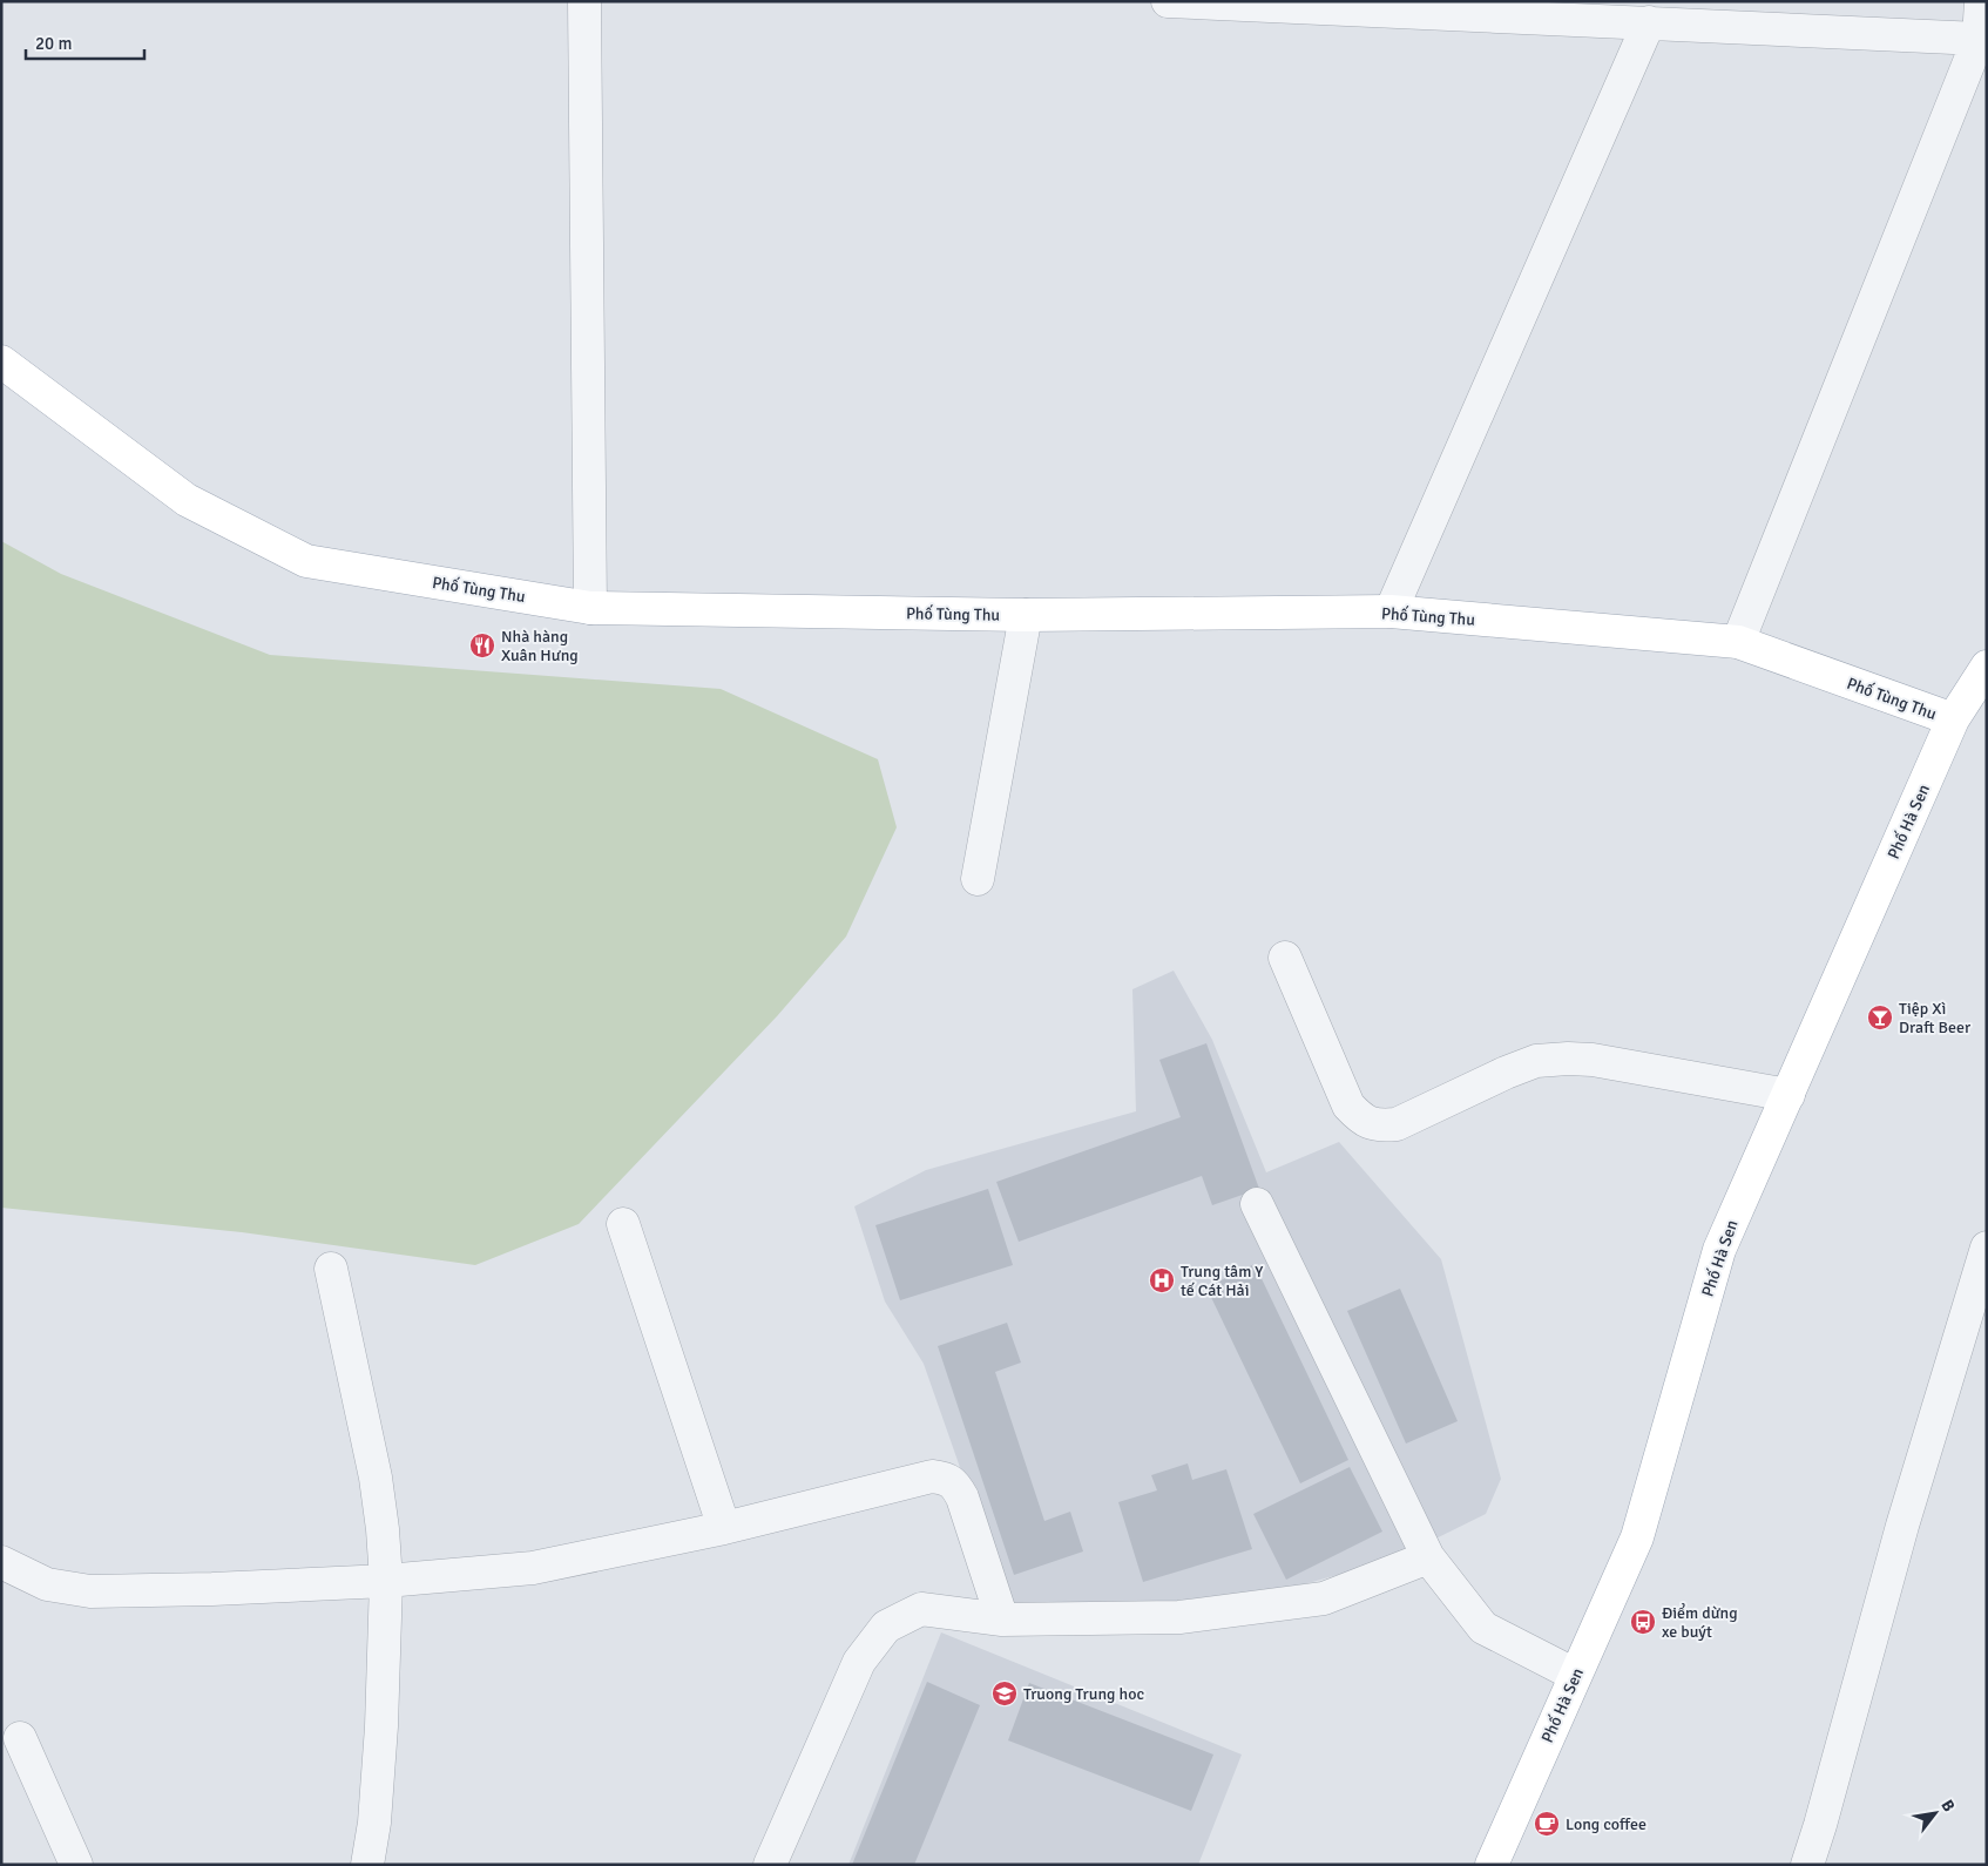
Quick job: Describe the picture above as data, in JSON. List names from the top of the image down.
{
  "streets": {
    "main road": ["Phố Tùng Thu", "Phố Hà Sen"]
  },
  "crossings": [
    ["Phố Tùng Thu", "Phố Hà Sen"]
  ],
  "places": {
    "restaurant": ["Nhà hàng Xuân Hưng"],
    "bar": ["Tiệp Xì Draft Beer"],
    "hospital": ["Trung tâm Y tế Cát Hải"],
    "bus stop": ["Điểm dừng xe buýt"],
    "school or university": ["Truong Trung hoc"],
    "cafe": ["Long coffee"]
  },
  "scale_bar": "20 m",
  "north": "top right"
}
